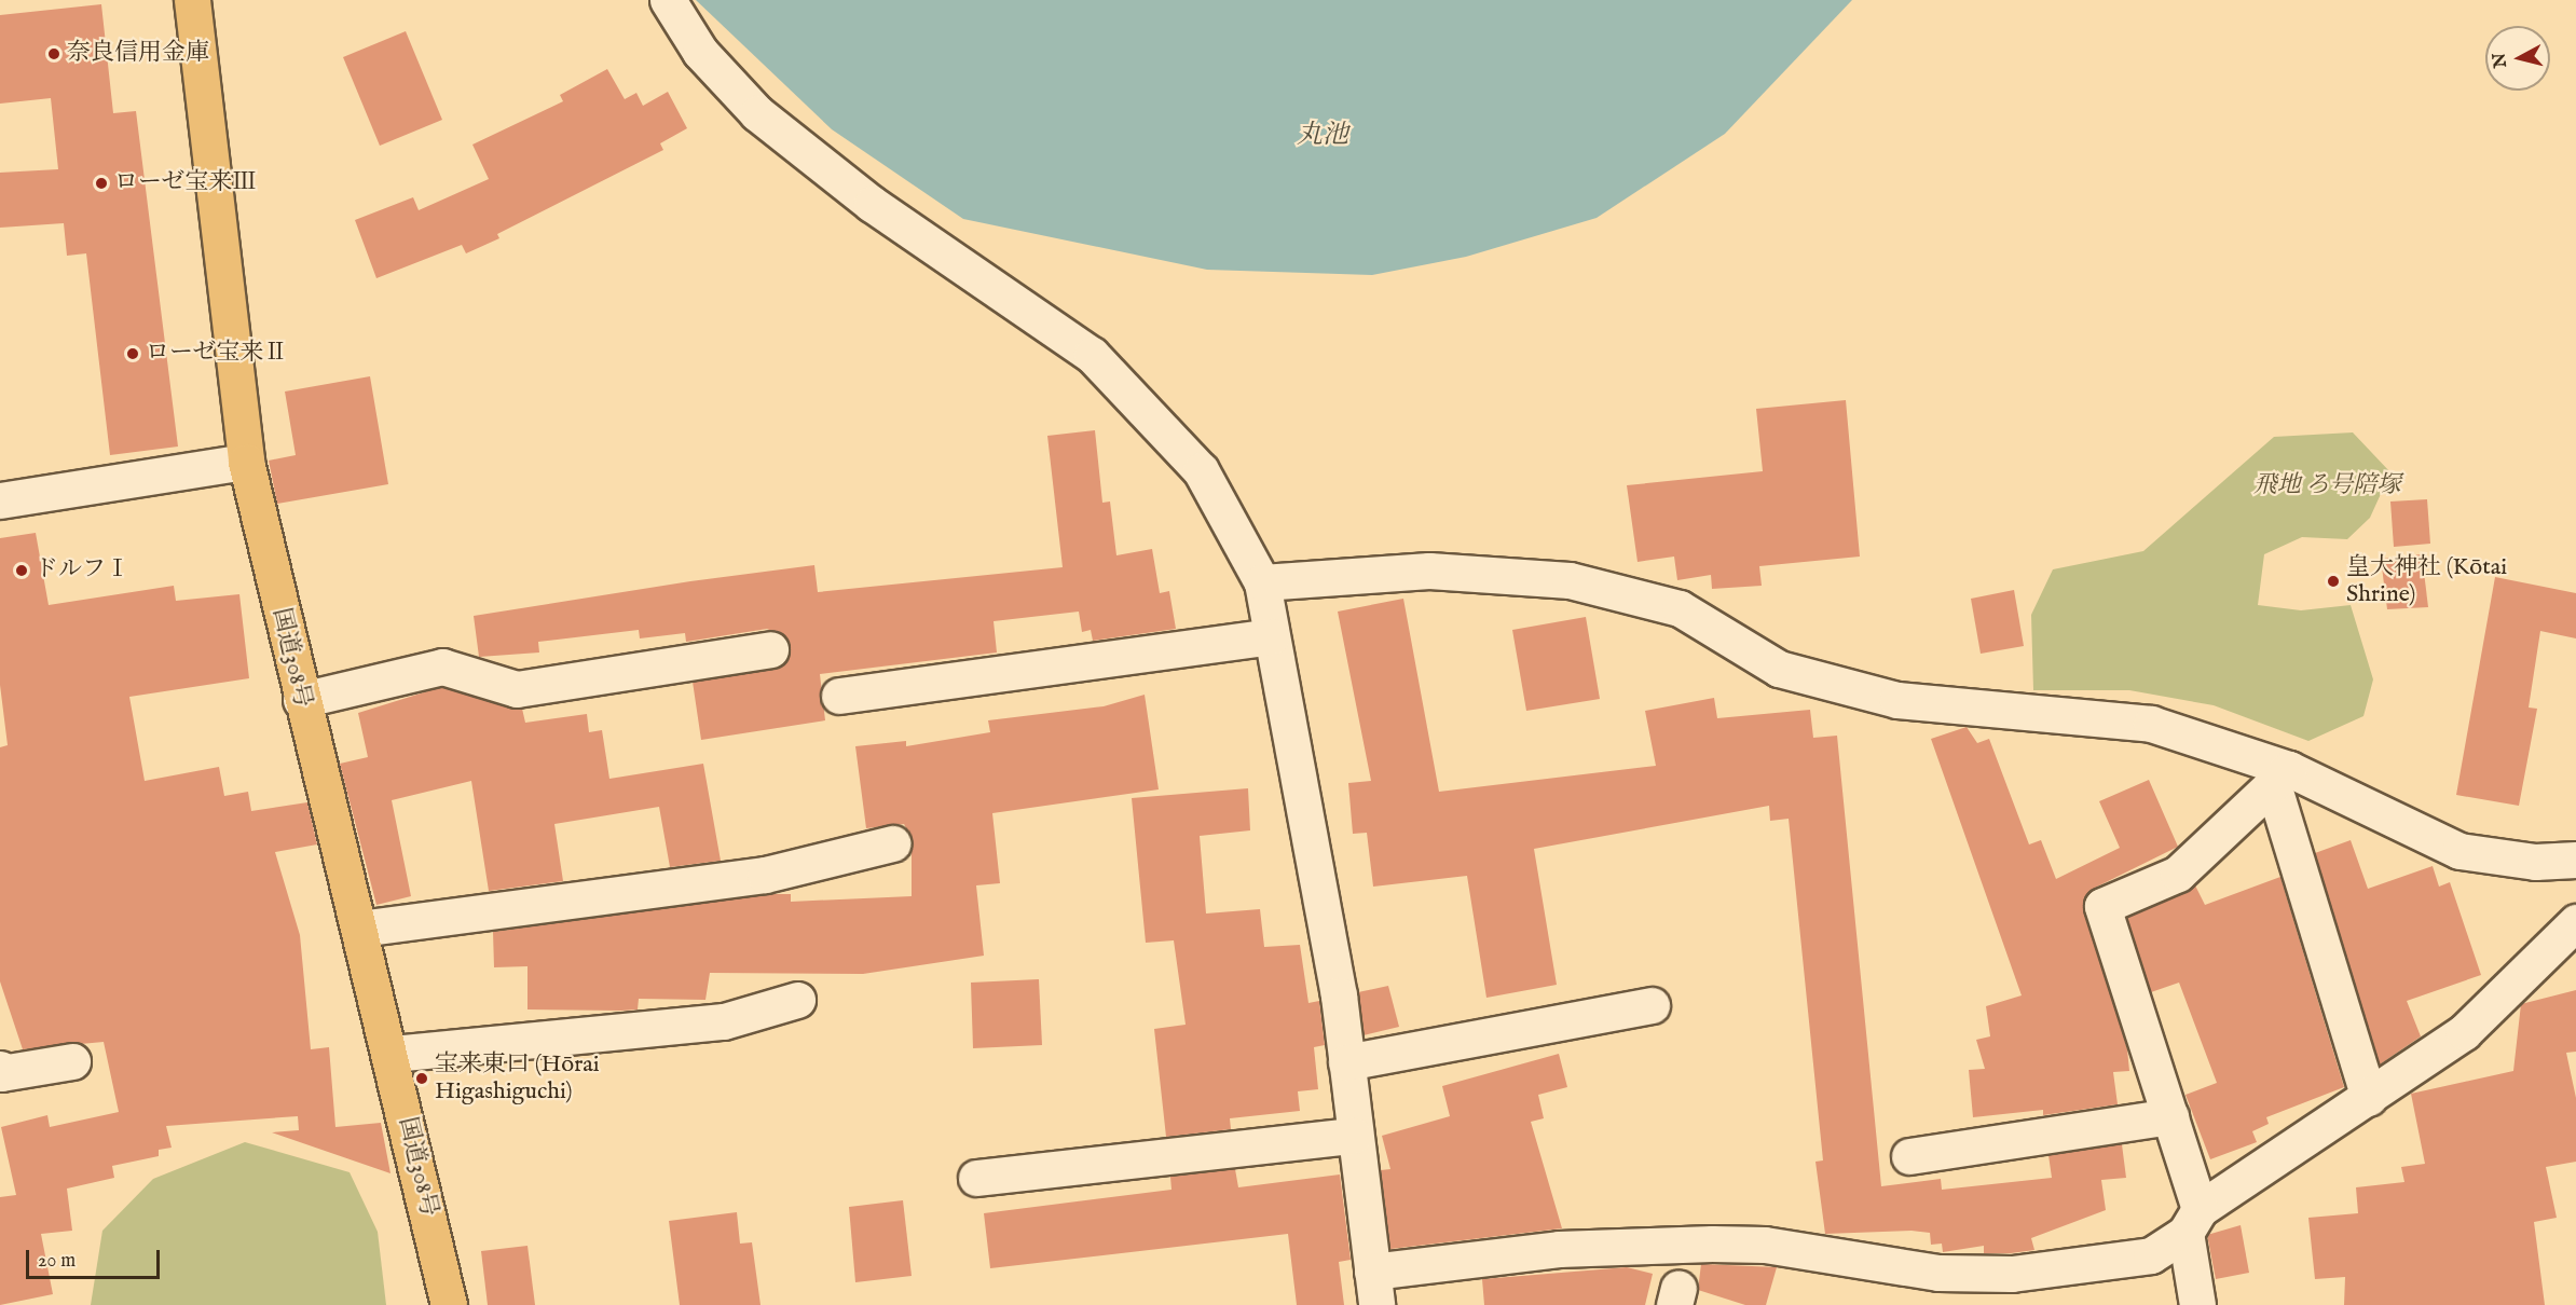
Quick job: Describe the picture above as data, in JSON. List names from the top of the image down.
{
  "streets": {
    "highway": ["国道308号"]
  },
  "water": ["丸池"],
  "parks": ["飛地 ろ号陪塚"],
  "places": [
    "奈良信用金庫",
    "ローゼ宝来Ⅲ",
    "ローゼ宝来Ⅱ",
    "ドルフⅠ",
    "皇大神社 (Kōtai Shrine)",
    "宝来東口 (Hōrai Higashiguchi)"
  ],
  "scale_bar": "20 m",
  "north": "left"
}
